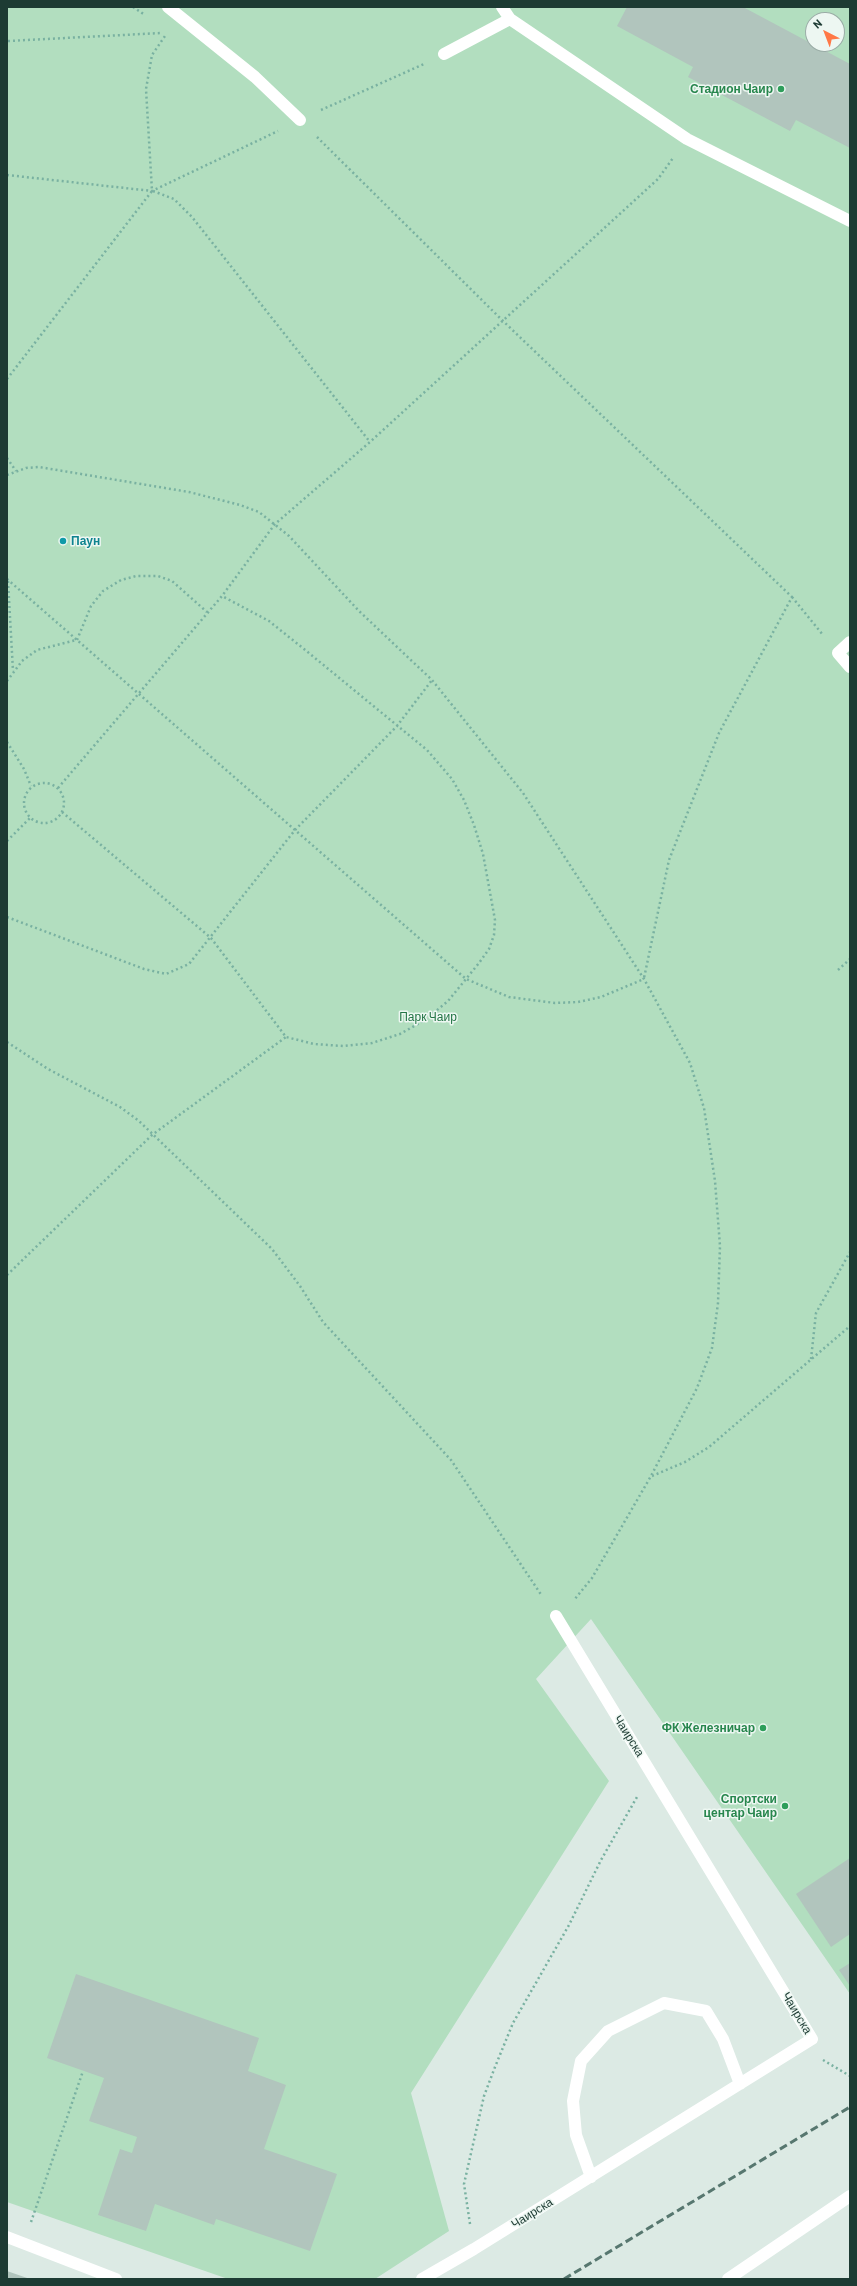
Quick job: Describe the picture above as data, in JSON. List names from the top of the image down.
{
  "streets": {
    "street": ["Чаирска"]
  },
  "parks": ["Парк Чаир"],
  "places": [
    "Стадион Чаир",
    "Паун",
    "ФК Железничар",
    "Спортски центар Чаир"
  ],
  "north": "top left"
}
